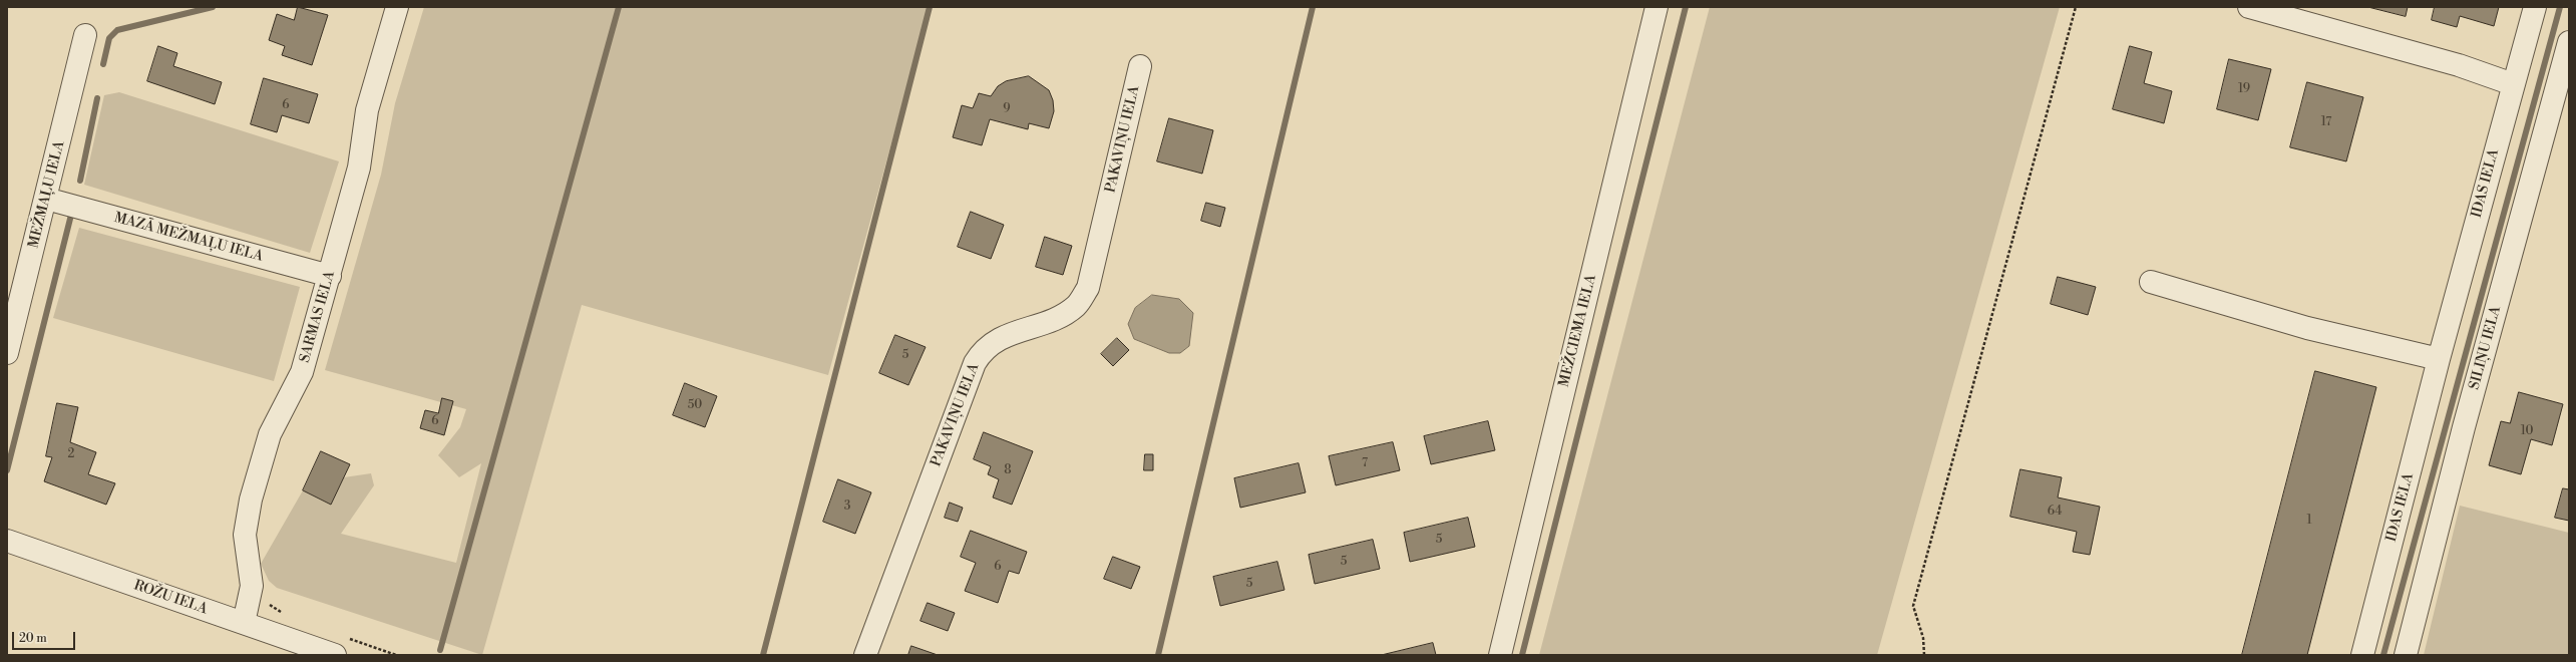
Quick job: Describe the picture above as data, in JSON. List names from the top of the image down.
{
  "streets": {
    "street": [
      "PAKAVIŅU IELA",
      "IDAS IELA",
      "MEŽMAĻU IELA",
      "MAZĀ MEŽMAĻU IELA",
      "SARMAS IELA",
      "MEŽCIEMA IELA",
      "SILIŅU IELA",
      "ROŽU IELA"
    ]
  },
  "crossings": [
    ["MEŽMAĻU IELA", "MAZĀ MEŽMAĻU IELA"],
    ["MAZĀ MEŽMAĻU IELA", "SARMAS IELA"],
    ["SARMAS IELA", "ROŽU IELA"]
  ],
  "house_numbers": [
    "19",
    "6",
    "9",
    "17",
    "5",
    "50",
    "6",
    "10",
    "2",
    "7",
    "8",
    "3",
    "64",
    "1",
    "5",
    "5",
    "6",
    "5"
  ],
  "scale_bar": "20 m"
}
